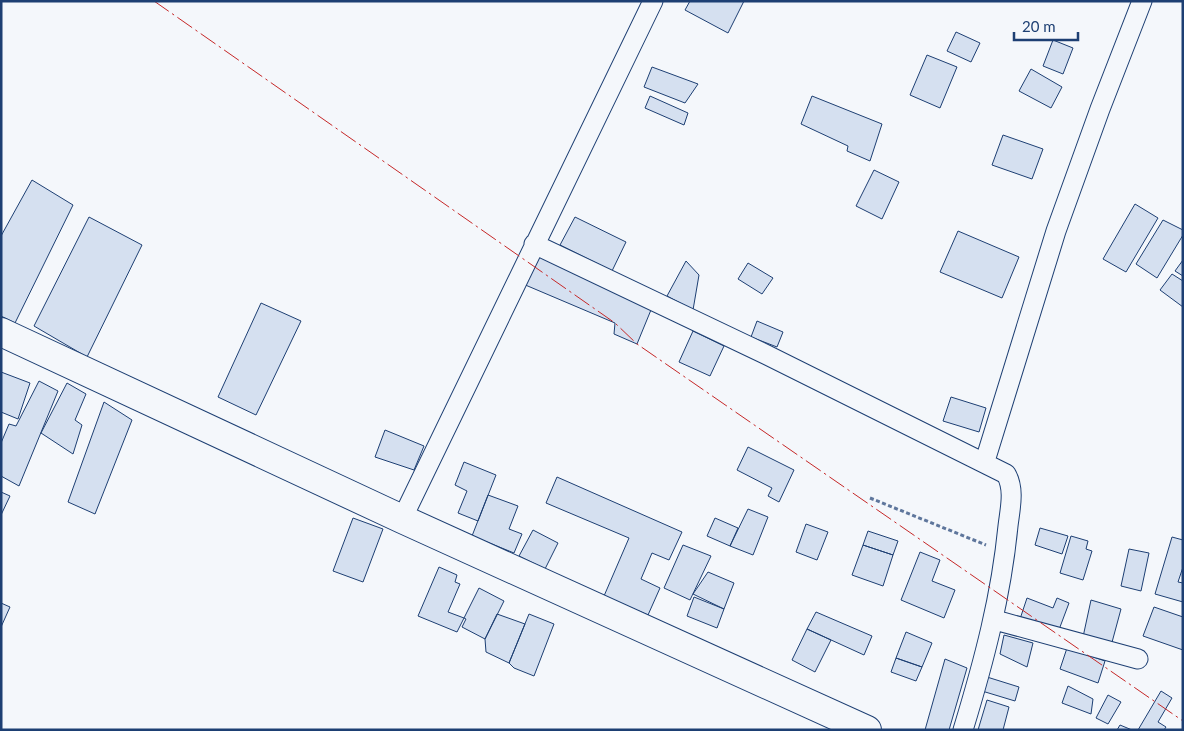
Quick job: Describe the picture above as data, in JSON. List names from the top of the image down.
{
  "scale_bar": "20 m"
}
